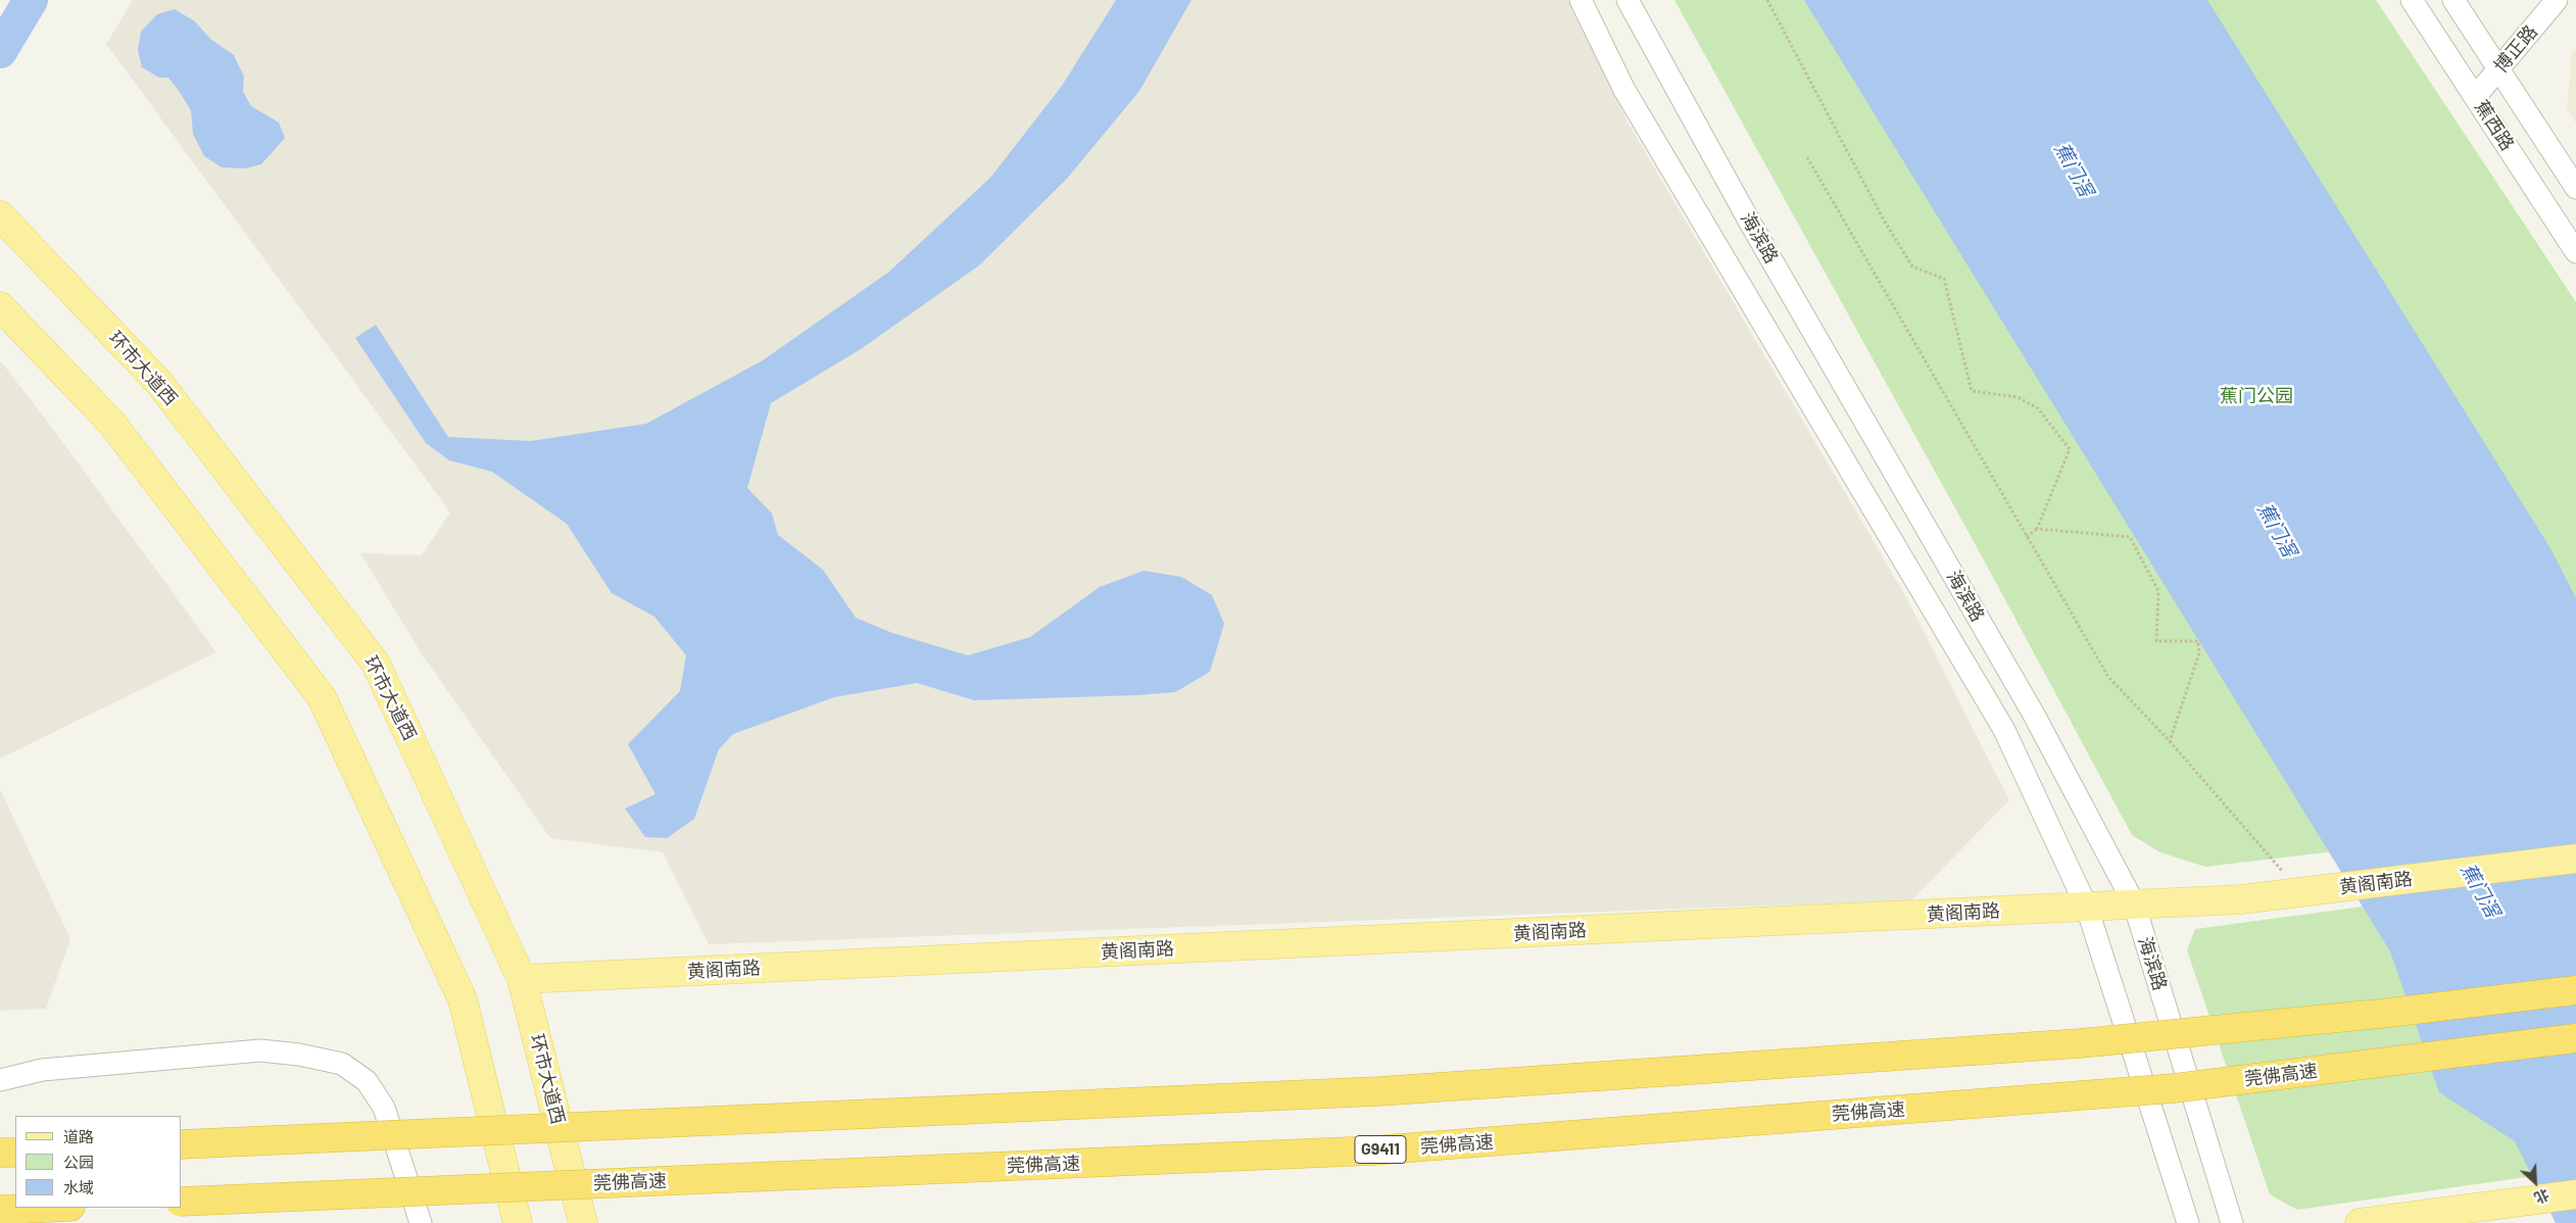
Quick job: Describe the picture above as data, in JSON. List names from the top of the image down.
{
  "streets": {
    "highway": ["莞佛高速", "G9411"],
    "main road": ["环市大道西", "黄阁南路"],
    "street": ["博正路", "蕉西路", "海滨路"]
  },
  "crossings": [
    ["博正路", "蕉西路"],
    ["海滨路", "黄阁南路"],
    ["环市大道西", "黄阁南路"]
  ],
  "water": ["蕉门滘"],
  "parks": ["蕉门公园"],
  "legend": ["道路", "公园", "水域"],
  "north": "bottom right"
}
